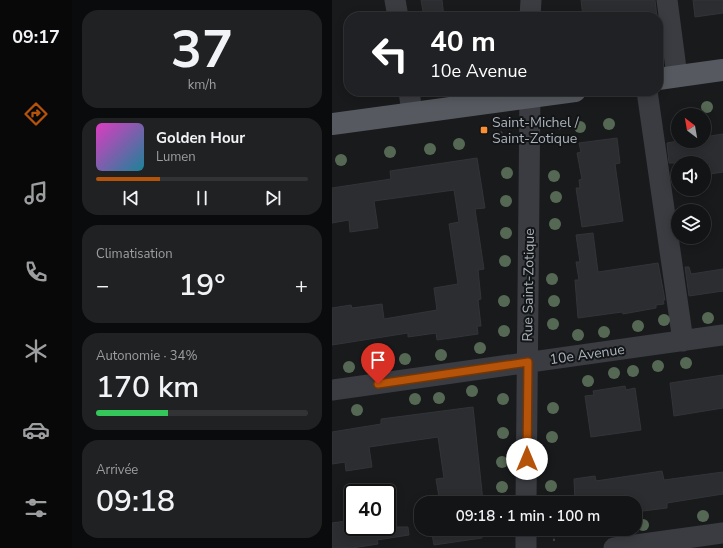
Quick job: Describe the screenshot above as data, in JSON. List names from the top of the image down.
{
  "streets": {
    "street": ["Rue Saint-Zotique", "10e Avenue"]
  },
  "crossings": [
    ["Rue Saint-Zotique", "10e Avenue"]
  ],
  "places": {
    "transit": ["Saint-Michel / Saint-Zotique"]
  },
  "north": "top left",
  "page": {
    "tabs": "09:17",
    "tile": [
      ["37", "km/h"],
      "Climatisation",
      ["Autonomie · 34%", "170 km"],
      ["Arrivée", "09:18"]
    ],
    "turn": ["40 m", "10e Avenue"],
    "song": ["Golden Hour", "Lumen"],
    "heat": ["−", "19°", "+"],
    "limit": "40",
    "trip": "09:18 · 1 min · 100 m"
  }
}
